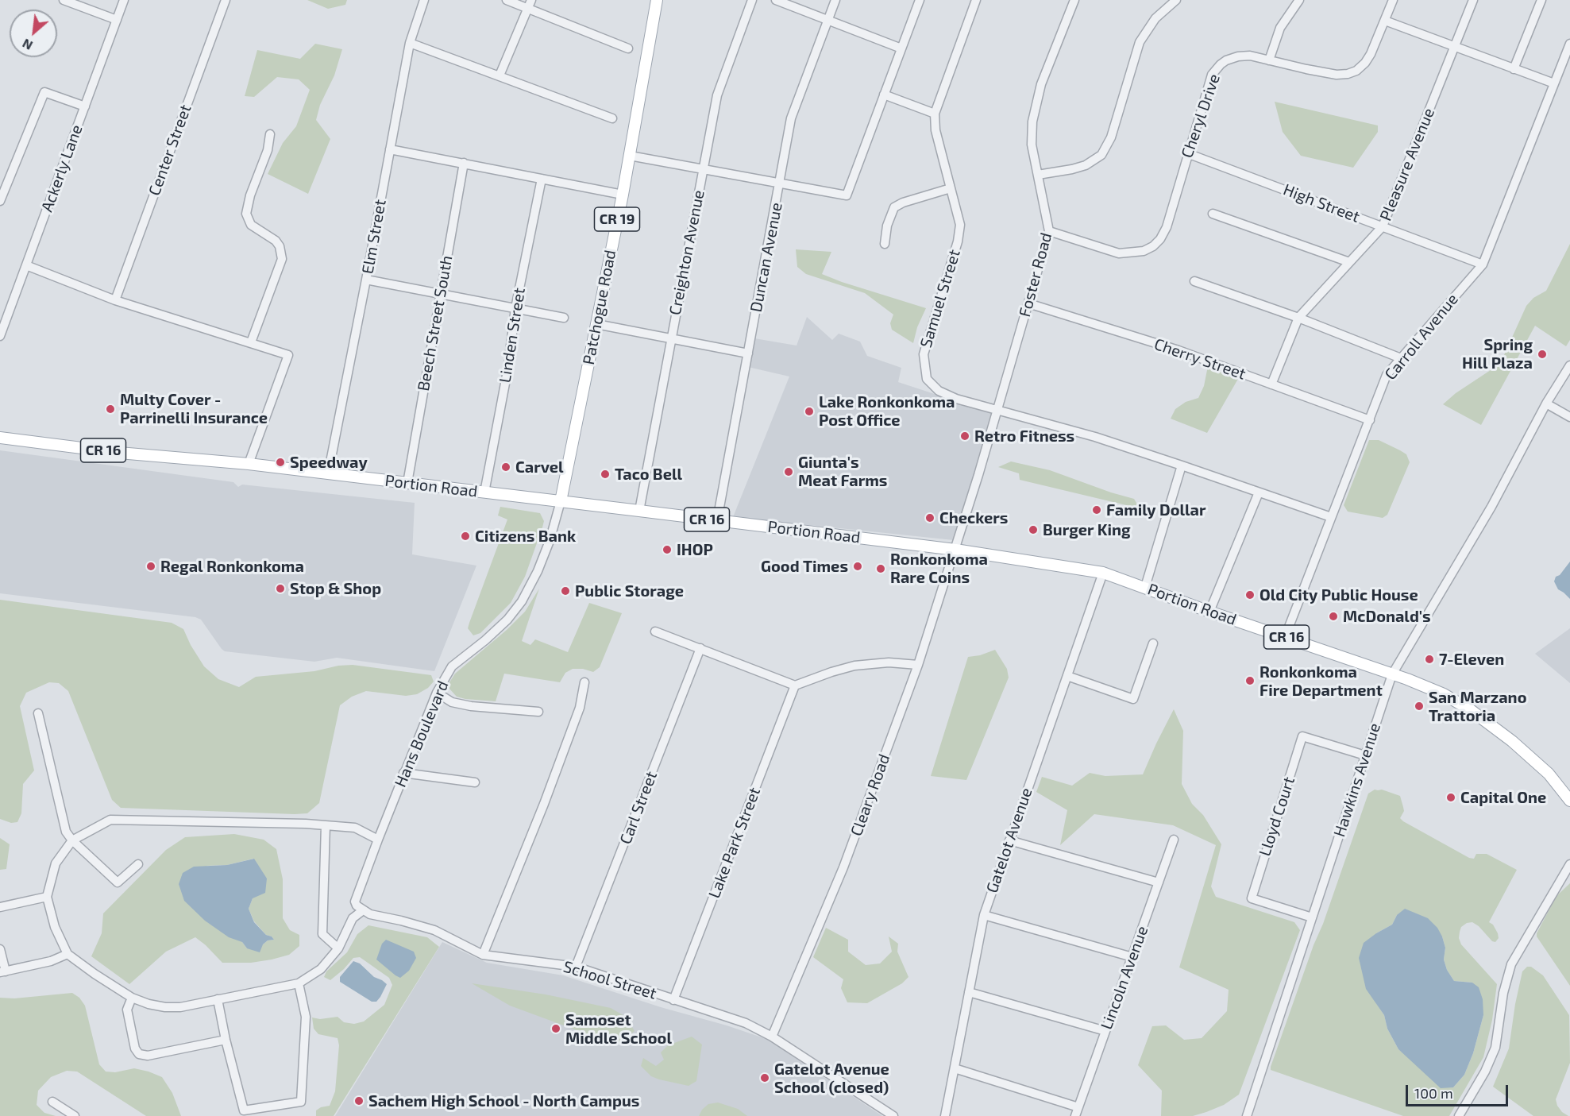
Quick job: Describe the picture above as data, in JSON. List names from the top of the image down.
{
  "streets": {
    "main road": [
      "CR 19",
      "Patchogue Road",
      "CR 16",
      "Portion Road"
    ],
    "street": [
      "Cheryl Drive",
      "Center Street",
      "Pleasure Avenue",
      "Ackerly Lane",
      "High Street",
      "Elm Street",
      "Creighton Avenue",
      "Duncan Avenue",
      "Foster Road",
      "Samuel Street",
      "Beech Street South",
      "Linden Street",
      "Carroll Avenue",
      "Cherry Street",
      "Hans Boulevard",
      "Hawkins Avenue",
      "Cleary Road",
      "Carl Street",
      "Lloyd Court",
      "Gatelot Avenue",
      "Lake Park Street",
      "Lincoln Avenue",
      "School Street"
    ]
  },
  "crossings": [
    ["Cheryl Drive", "High Street"],
    ["Cheryl Drive", "Foster Road"],
    ["Pleasure Avenue", "High Street"],
    ["Pleasure Avenue", "Cherry Street"],
    ["High Street", "Carroll Avenue"],
    ["Elm Street", "Portion Road"],
    ["Creighton Avenue", "Portion Road"],
    ["Duncan Avenue", "Portion Road"],
    ["Foster Road", "Samuel Street"],
    ["Foster Road", "Cherry Street"],
    ["Foster Road", "Portion Road"],
    ["Foster Road", "Cleary Road"],
    ["Samuel Street", "Carroll Avenue"],
    ["Patchogue Road", "Portion Road"],
    ["Patchogue Road", "Hans Boulevard"],
    ["Beech Street South", "Portion Road"],
    ["Linden Street", "Portion Road"],
    ["Carroll Avenue", "Cherry Street"],
    ["Carroll Avenue", "Portion Road"],
    ["Portion Road", "Hans Boulevard"],
    ["Portion Road", "Hawkins Avenue"],
    ["Portion Road", "Cleary Road"],
    ["Portion Road", "Gatelot Avenue"],
    ["Hans Boulevard", "School Street"],
    ["Hawkins Avenue", "Lloyd Court"],
    ["Cleary Road", "School Street"],
    ["Carl Street", "School Street"],
    ["Lake Park Street", "School Street"]
  ],
  "places": [
    "Spring Hill Plaza",
    "Multy Cover - Parrinelli Insurance",
    "Lake Ronkonkoma Post Office",
    "Retro Fitness",
    "Speedway",
    "Carvel",
    "Giunta's Meat Farms",
    "Taco Bell",
    "Family Dollar",
    "Checkers",
    "Burger King",
    "Citizens Bank",
    "IHOP",
    "Regal Ronkonkoma",
    "Good Times",
    "Ronkonkoma Rare Coins",
    "Stop & Shop",
    "Public Storage",
    "Old City Public House",
    "McDonald's",
    "7-Eleven",
    "Ronkonkoma Fire Department",
    "San Marzano Trattoria",
    "Capital One",
    "Samoset Middle School",
    "Gatelot Avenue School (closed)",
    "Sachem High School - North Campus"
  ],
  "scale_bar": "100 m",
  "north": "bottom left"
}
